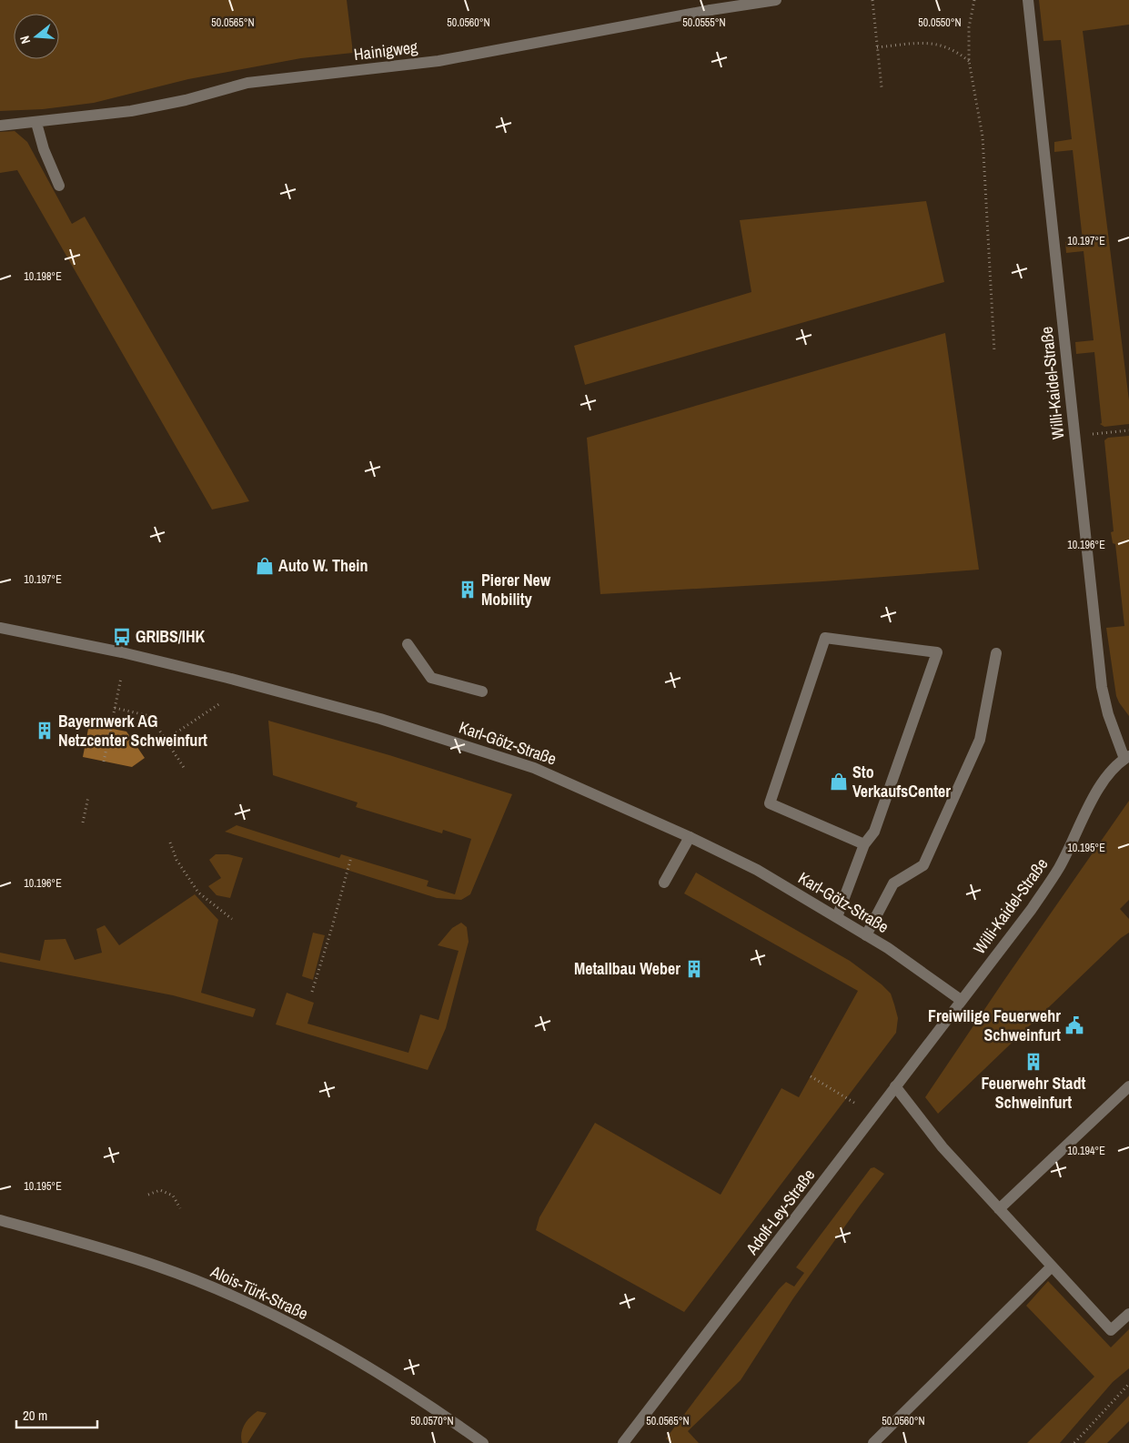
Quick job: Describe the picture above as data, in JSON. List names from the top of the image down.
{
  "streets": {
    "street": [
      "Hainigweg",
      "Willi-Kaidel-Straße",
      "Karl-Götz-Straße",
      "Adolf-Ley-Straße",
      "Alois-Türk-Straße"
    ]
  },
  "crossings": [
    ["Willi-Kaidel-Straße", "Karl-Götz-Straße"],
    ["Willi-Kaidel-Straße", "Adolf-Ley-Straße"],
    ["Karl-Götz-Straße", "Adolf-Ley-Straße"]
  ],
  "places": {
    "shop": ["Auto W. Thein", "Sto VerkaufsCenter"],
    "building": [
      "Pierer New Mobility",
      "Bayernwerk AG Netzcenter Schweinfurt",
      "Metallbau Weber",
      "Feuerwehr Stadt Schweinfurt"
    ],
    "bus stop": ["GRIBS/IHK"],
    "public building": ["Freiwilige Feuerwehr Schweinfurt"]
  },
  "scale_bar": "20 m",
  "north": "left",
  "coordinates": [
    "50.0565°N",
    "50.0560°N",
    "50.0555°N",
    "50.0550°N",
    "10.197°E",
    "10.198°E",
    "10.196°E",
    "10.195°E",
    "10.194°E",
    "50.0570°N"
  ]
}
